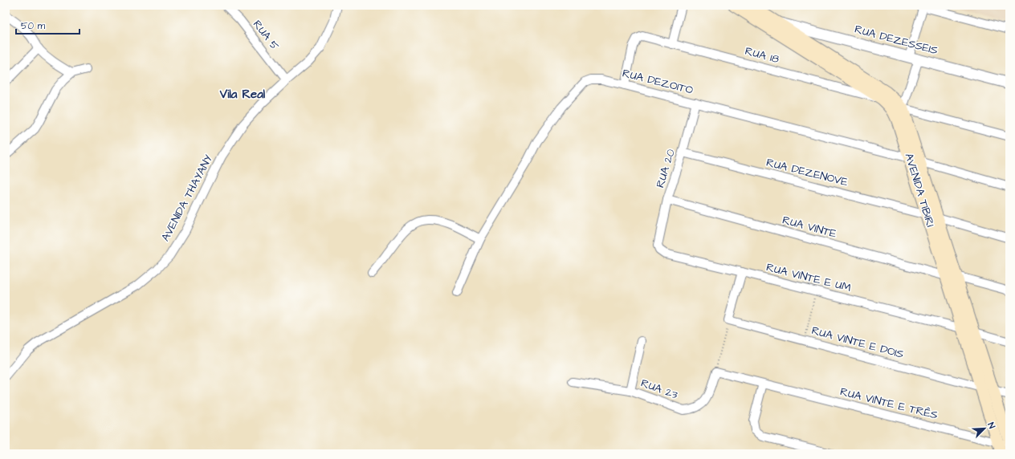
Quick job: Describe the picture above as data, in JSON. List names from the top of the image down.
{
  "streets": {
    "main road": ["AVENIDA TIBIRI"],
    "street": [
      "RUA 5",
      "RUA DEZESSEIS",
      "RUA 18",
      "RUA DEZOITO",
      "RUA 20",
      "RUA DEZENOVE",
      "AVENIDA THAYANY",
      "RUA VINTE",
      "RUA VINTE E UM",
      "RUA VINTE E DOIS",
      "RUA 23",
      "RUA VINTE E TRÊS"
    ]
  },
  "crossings": [
    ["RUA 5", "AVENIDA THAYANY"],
    ["RUA DEZESSEIS", "AVENIDA TIBIRI"],
    ["RUA 18", "RUA DEZOITO"],
    ["RUA 18", "AVENIDA TIBIRI"],
    ["RUA DEZOITO", "RUA 20"],
    ["RUA DEZOITO", "AVENIDA TIBIRI"],
    ["RUA 20", "RUA DEZENOVE"],
    ["RUA 20", "RUA VINTE"],
    ["RUA 20", "RUA VINTE E UM"],
    ["RUA DEZENOVE", "AVENIDA TIBIRI"],
    ["AVENIDA TIBIRI", "RUA VINTE"],
    ["AVENIDA TIBIRI", "RUA VINTE E UM"],
    ["AVENIDA TIBIRI", "RUA VINTE E DOIS"],
    ["AVENIDA TIBIRI", "RUA VINTE E TRÊS"]
  ],
  "districts": ["Vila Real"],
  "scale_bar": "50 m",
  "north": "top right"
}
